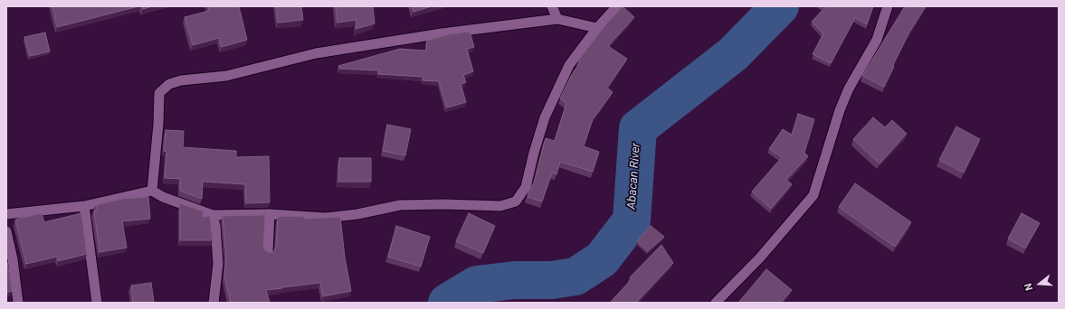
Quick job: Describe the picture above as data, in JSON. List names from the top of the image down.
{
  "water": ["Abacan River"],
  "north": "left"
}
